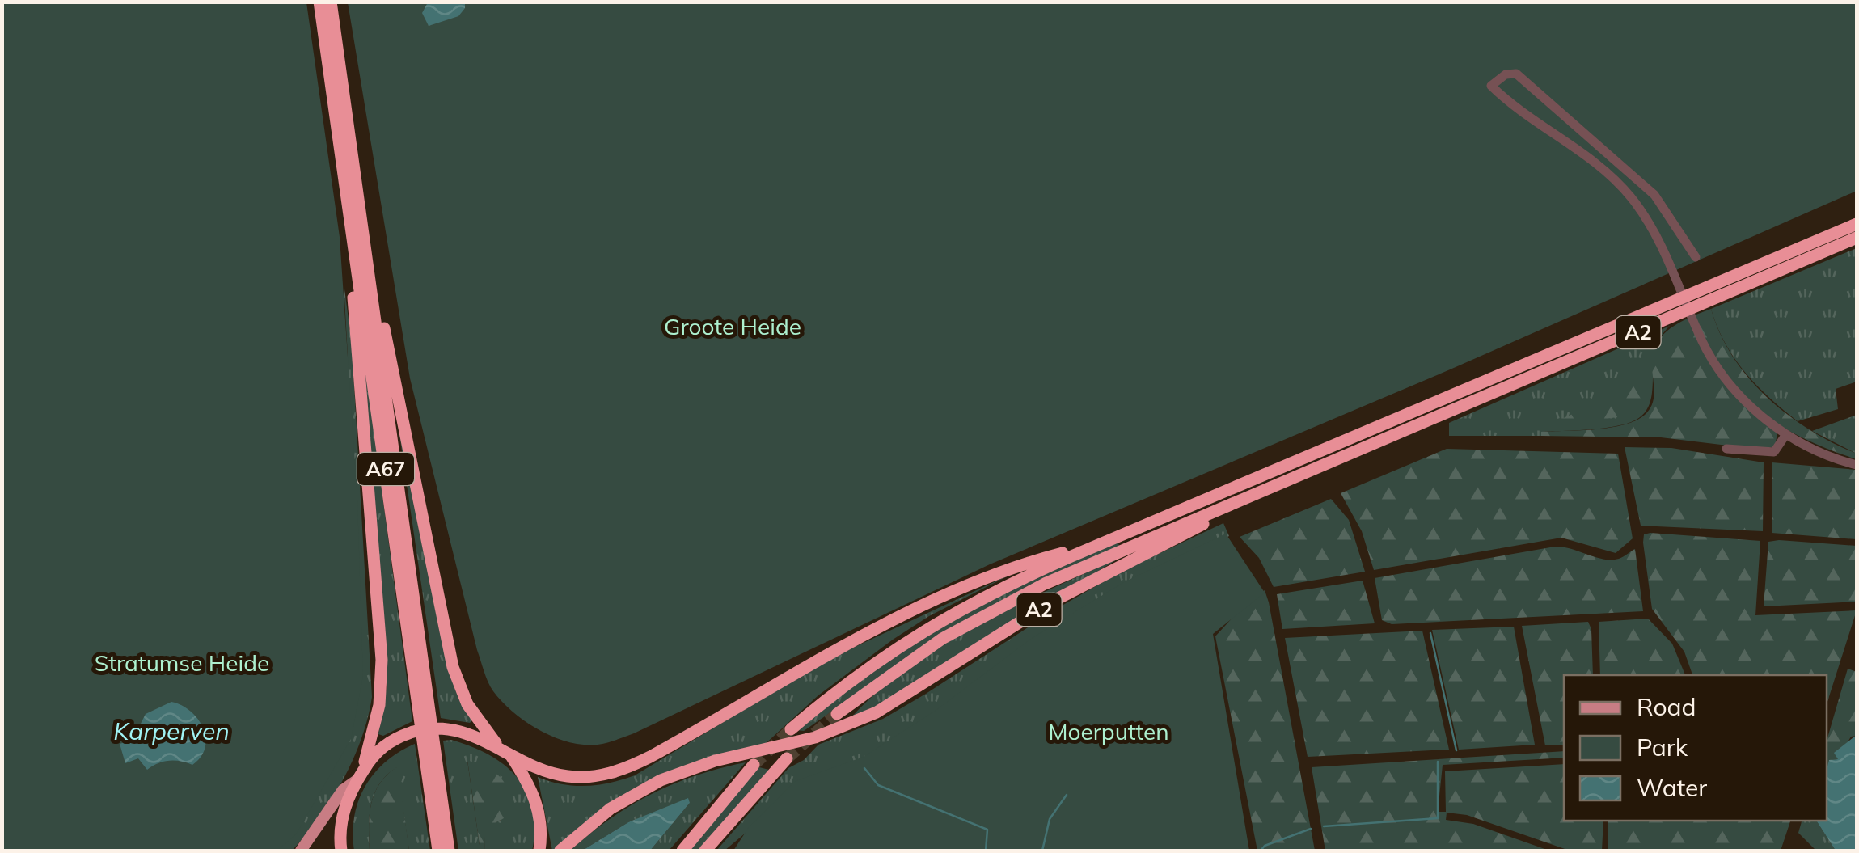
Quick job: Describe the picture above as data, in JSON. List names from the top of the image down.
{
  "streets": {
    "highway": ["A2", "A67"]
  },
  "water": ["Karperven"],
  "parks": ["Groote Heide", "Stratumse Heide", "Moerputten"],
  "legend": ["Road", "Park", "Water"]
}
